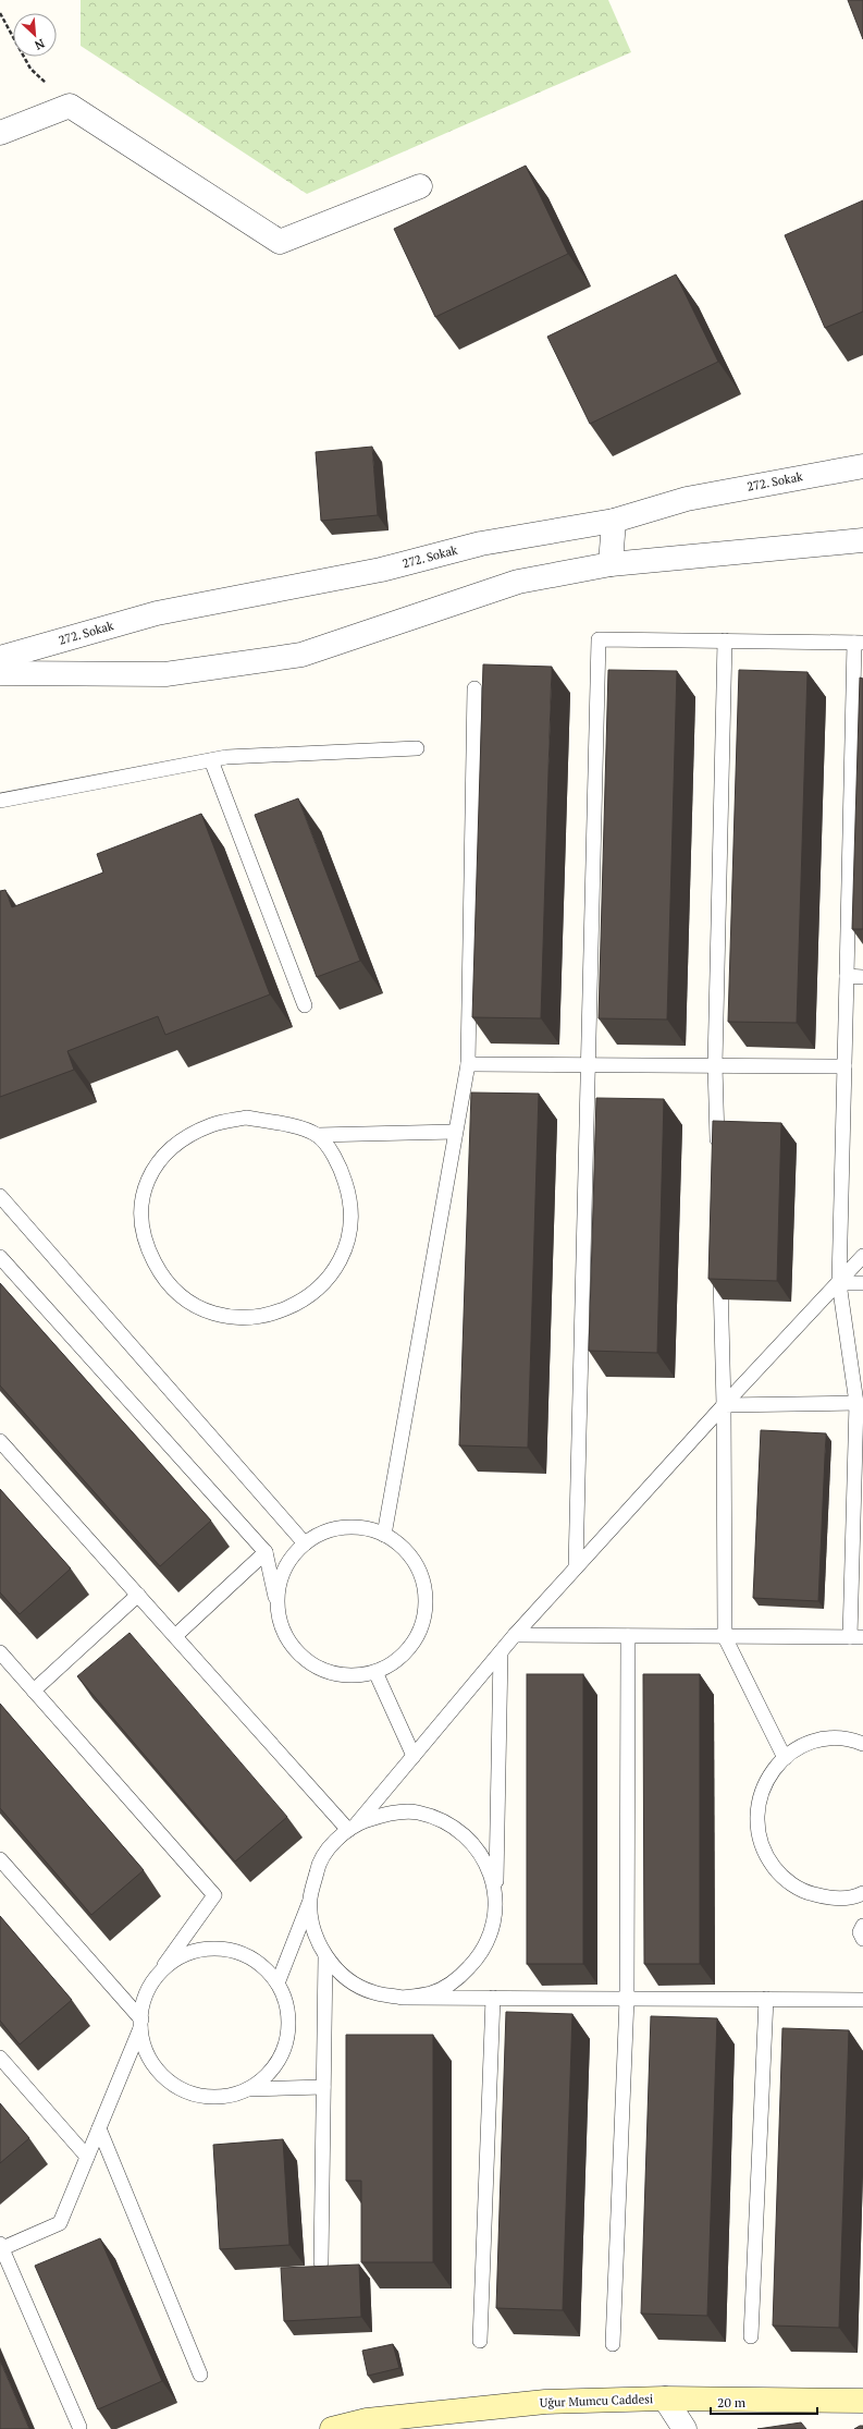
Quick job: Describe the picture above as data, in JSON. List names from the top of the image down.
{
  "streets": {
    "main road": ["Uğur Mumcu Caddesi"],
    "street": ["272. Sokak"]
  },
  "scale_bar": "20 m",
  "north": "bottom right"
}
